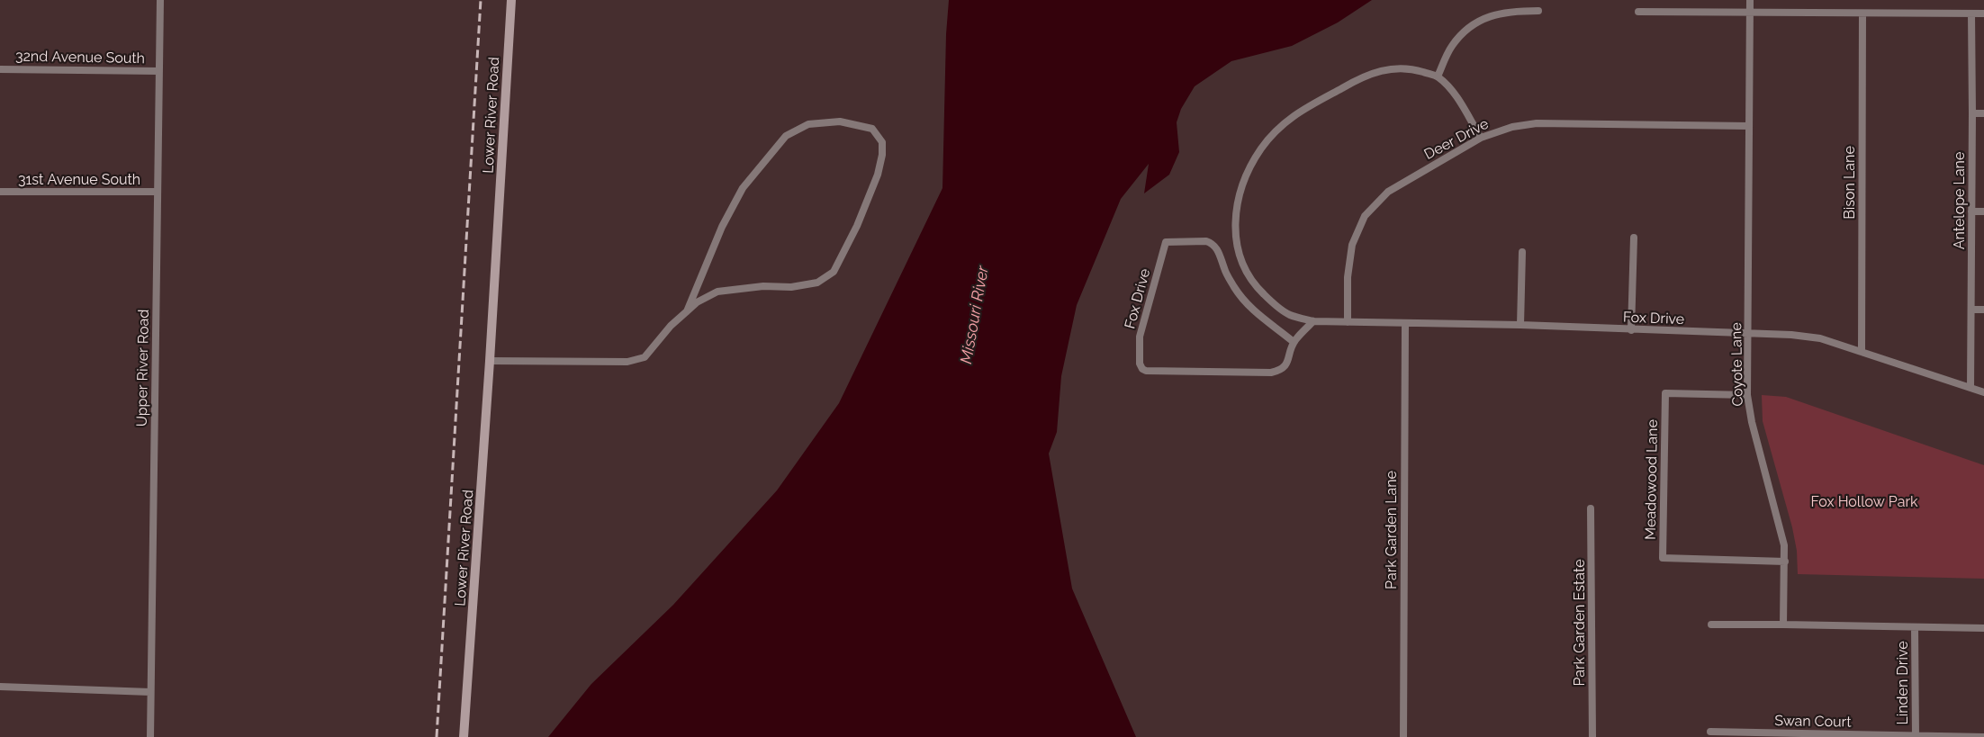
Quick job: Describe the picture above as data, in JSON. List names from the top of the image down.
{
  "streets": {
    "street": [
      "32nd Avenue South",
      "Lower River Road",
      "Deer Drive",
      "31st Avenue South",
      "Bison Lane",
      "Antelope Lane",
      "Fox Drive",
      "Coyote Lane",
      "Upper River Road",
      "Meadowood Lane",
      "Park Garden Lane",
      "Park Garden Estate",
      "Linden Drive",
      "Swan Court"
    ]
  },
  "crossings": [
    ["32nd Avenue South", "Upper River Road"],
    ["Deer Drive", "Fox Drive"],
    ["Deer Drive", "Coyote Lane"],
    ["31st Avenue South", "Upper River Road"],
    ["Bison Lane", "Fox Drive"],
    ["Antelope Lane", "Fox Drive"],
    ["Fox Drive", "Coyote Lane"],
    ["Fox Drive", "Park Garden Lane"],
    ["Coyote Lane", "Meadowood Lane"],
    ["Linden Drive", "Swan Court"]
  ],
  "water": ["Missouri River"],
  "parks": ["Fox Hollow Park"]
}
